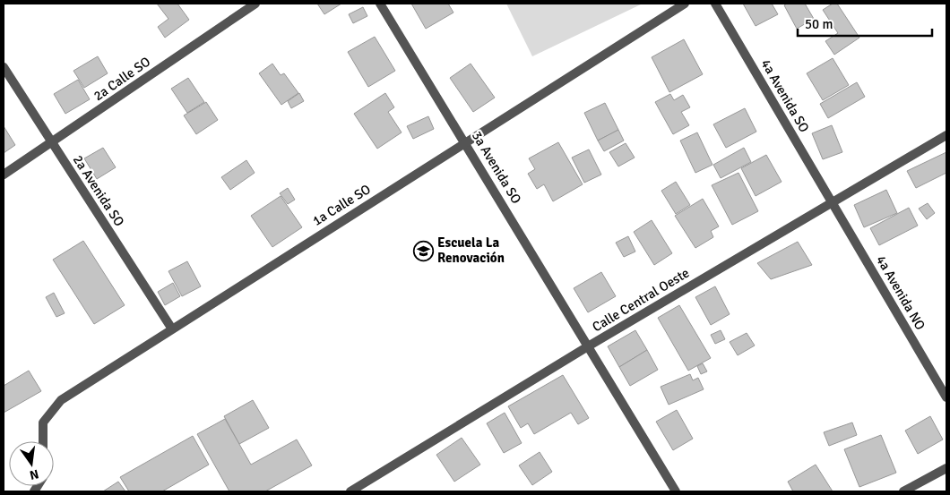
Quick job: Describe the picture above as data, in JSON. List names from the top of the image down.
{
  "streets": {
    "street": [
      "2a Calle SO",
      "4a Avenida SO",
      "3a Avenida SO",
      "2a Avenida SO",
      "1a Calle SO",
      "4a Avenida NO",
      "Calle Central Oeste"
    ]
  },
  "crossings": [
    ["2a Calle SO", "2a Avenida SO"],
    ["4a Avenida SO", "4a Avenida NO"],
    ["4a Avenida SO", "Calle Central Oeste"],
    ["3a Avenida SO", "1a Calle SO"],
    ["3a Avenida SO", "Calle Central Oeste"],
    ["2a Avenida SO", "1a Calle SO"],
    ["4a Avenida NO", "Calle Central Oeste"]
  ],
  "places": {
    "school or university": ["Escuela La Renovación"]
  },
  "scale_bar": "50 m",
  "north": "bottom"
}
